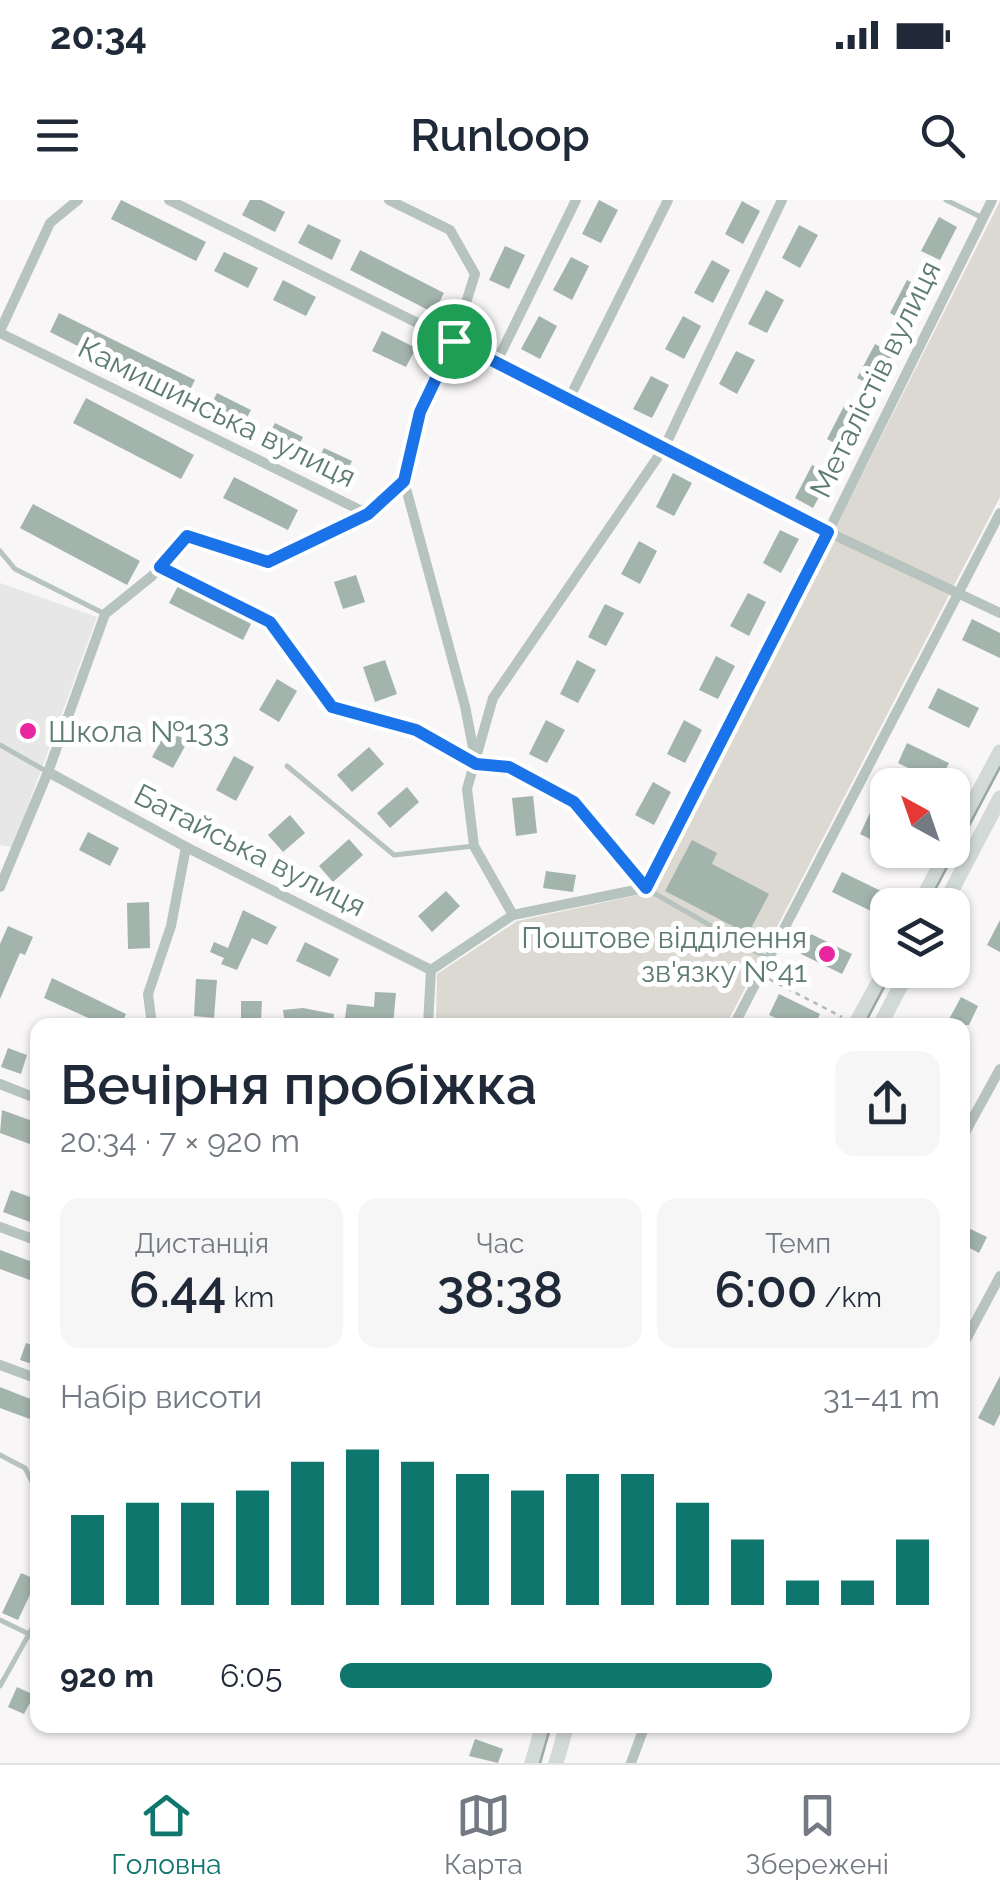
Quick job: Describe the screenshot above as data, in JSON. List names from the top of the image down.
{
  "streets": {
    "street": ["Металістів вулиця", "Камишинська вулиця", "Батайська вулиця"]
  },
  "places": ["Школа №133", "Поштове відділення зв'язку №41"],
  "north": "top left",
  "page": {
    "status": "20:34",
    "header": "Runloop",
    "heading": ["Вечірня пробіжка", "20:34 · 7 × 920 m"],
    "stats": [
      ["Дистанція", "6.44 km"],
      ["Час", "38:38"],
      ["Темп", "6:00 /km"]
    ],
    "chart": ["Набір висоти", "31–41 m"],
    "list": [
      {
        "name": "920 m",
        "note": "6:05"
      }
    ],
    "tabs": ["Головна", "Карта", "Збережені"]
  }
}
